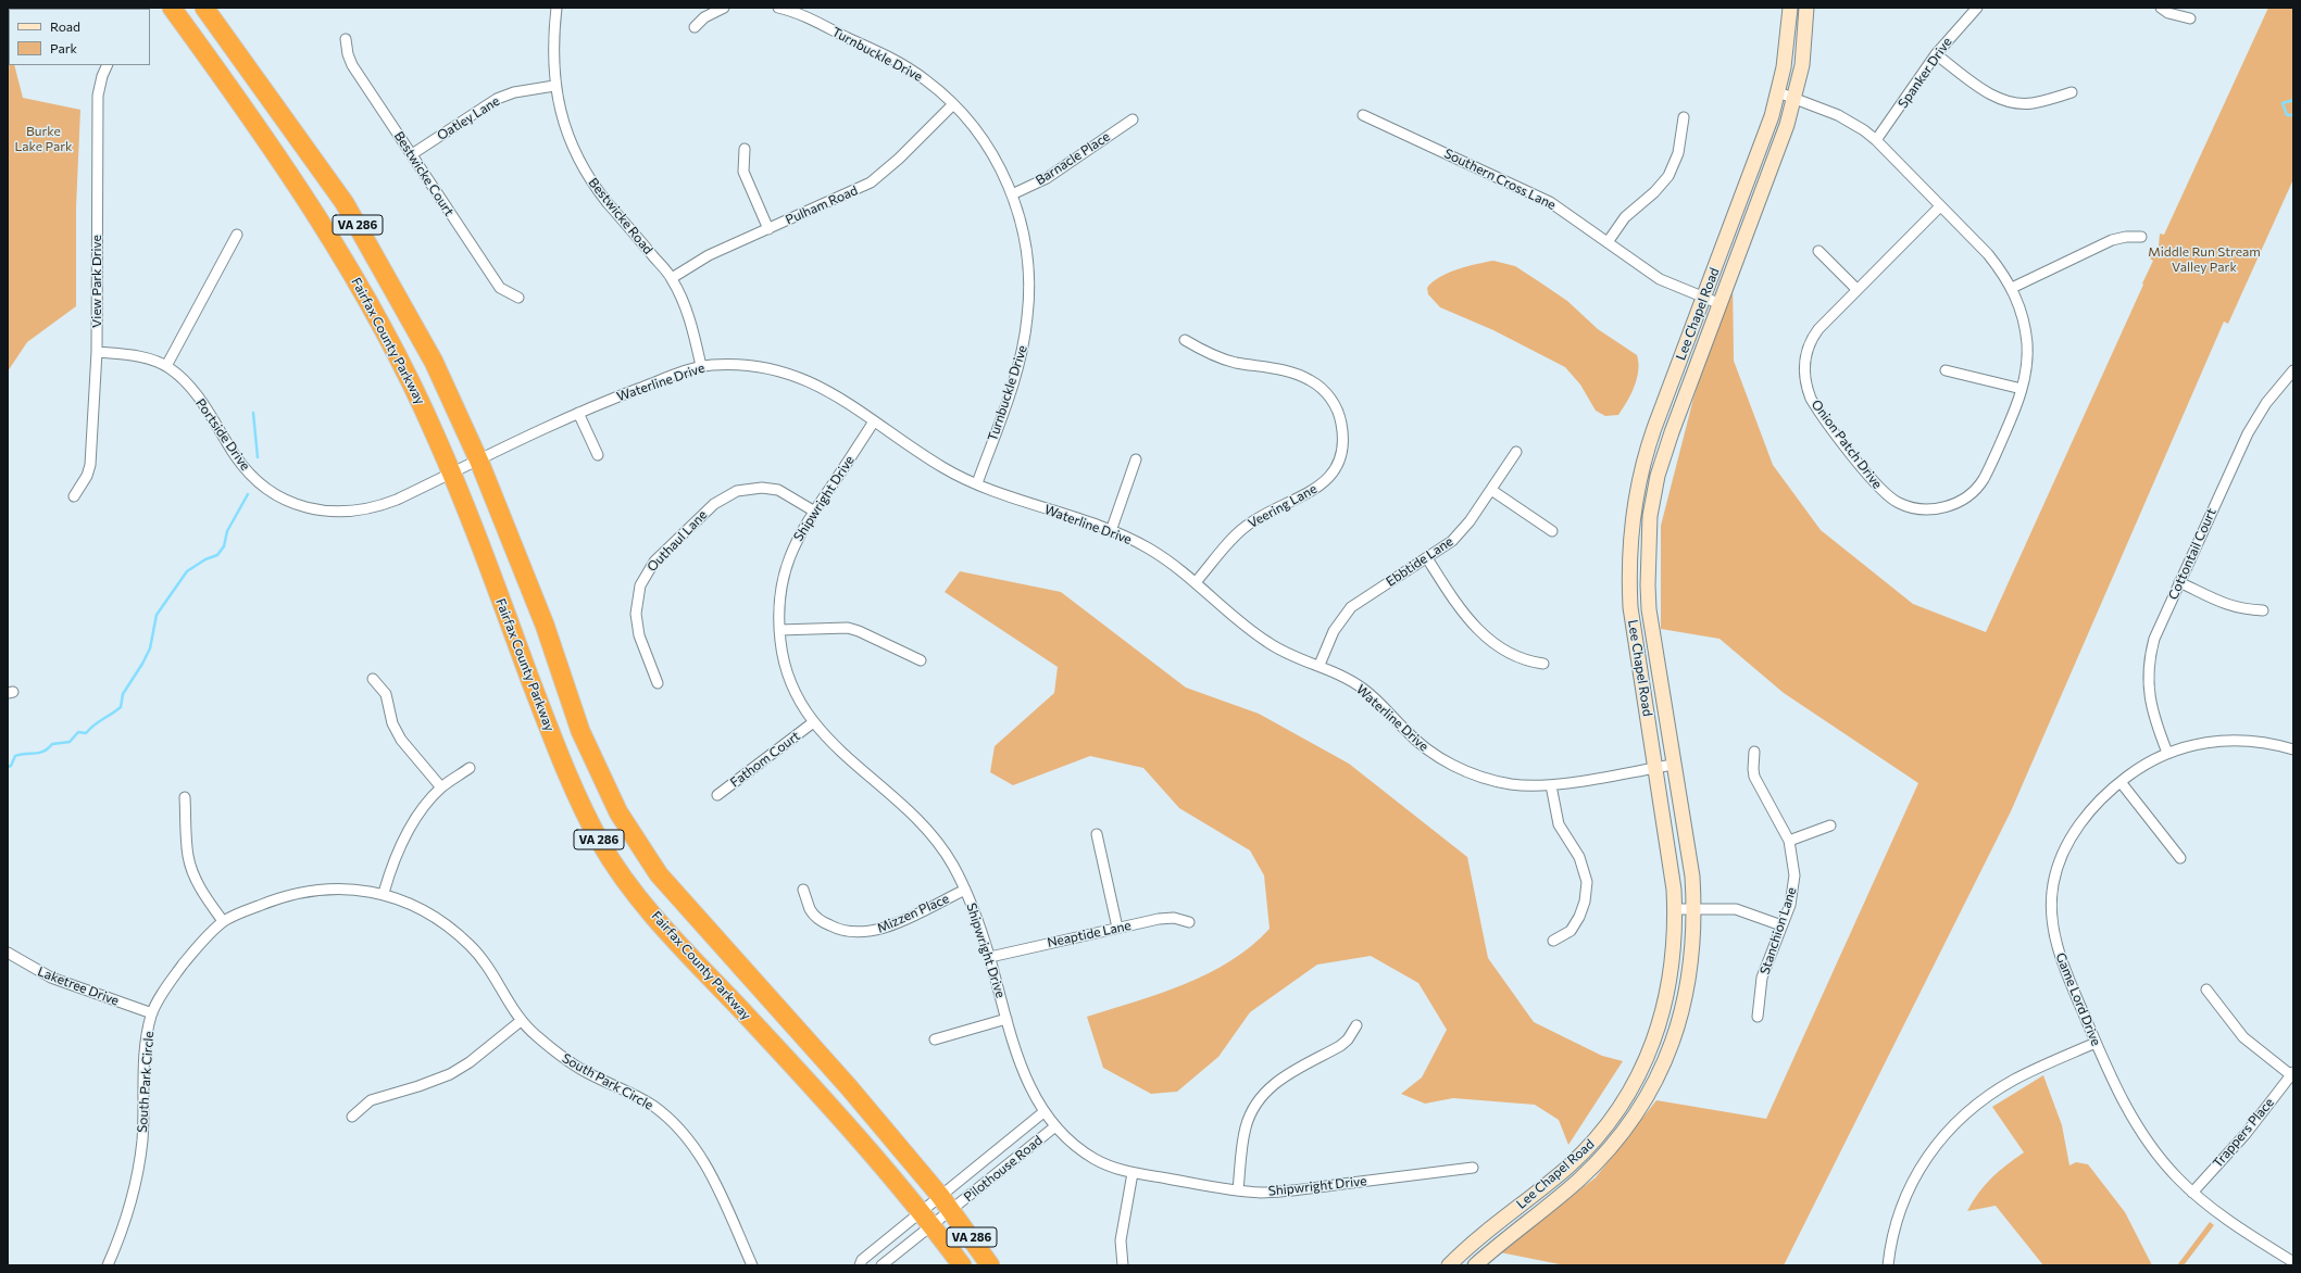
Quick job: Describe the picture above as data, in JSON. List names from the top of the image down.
{
  "streets": {
    "highway": ["VA 286", "Fairfax County Parkway"],
    "main road": ["Lee Chapel Road"],
    "street": [
      "Turnbuckle Drive",
      "Spanker Drive",
      "Oatley Lane",
      "Barnacle Place",
      "Bestwicke Court",
      "Southern Cross Lane",
      "Pulham Road",
      "Bestwicke Road",
      "View Park Drive",
      "Waterline Drive",
      "Portside Drive",
      "Onion Patch Drive",
      "Shipwright Drive",
      "Veering Lane",
      "Outhaul Lane",
      "Cottontail Court",
      "Ebbtide Lane",
      "Fathom Court",
      "Mizzen Place",
      "Stanchion Lane",
      "Neaptide Lane",
      "Laketree Drive",
      "Game Lord Drive",
      "South Park Circle",
      "Trappers Place",
      "Pilothouse Road"
    ]
  },
  "crossings": [
    ["Turnbuckle Drive", "Barnacle Place"],
    ["Turnbuckle Drive", "Pulham Road"],
    ["Turnbuckle Drive", "Waterline Drive"],
    ["Spanker Drive", "Onion Patch Drive"],
    ["Oatley Lane", "Bestwicke Court"],
    ["Oatley Lane", "Bestwicke Road"],
    ["Southern Cross Lane", "Lee Chapel Road"],
    ["Pulham Road", "Bestwicke Road"],
    ["Bestwicke Road", "Waterline Drive"],
    ["VA 286", "Waterline Drive"],
    ["VA 286", "Portside Drive"],
    ["VA 286", "Pilothouse Road"],
    ["View Park Drive", "Portside Drive"],
    ["Lee Chapel Road", "Waterline Drive"],
    ["Lee Chapel Road", "Onion Patch Drive"],
    ["Fairfax County Parkway", "Portside Drive"],
    ["Fairfax County Parkway", "Pilothouse Road"],
    ["Waterline Drive", "Portside Drive"],
    ["Waterline Drive", "Shipwright Drive"],
    ["Waterline Drive", "Veering Lane"],
    ["Waterline Drive", "Ebbtide Lane"],
    ["Shipwright Drive", "Outhaul Lane"],
    ["Shipwright Drive", "Fathom Court"],
    ["Shipwright Drive", "Mizzen Place"],
    ["Shipwright Drive", "Neaptide Lane"],
    ["Shipwright Drive", "Pilothouse Road"],
    ["Cottontail Court", "Game Lord Drive"],
    ["Laketree Drive", "South Park Circle"],
    ["Game Lord Drive", "Trappers Place"]
  ],
  "parks": ["Burke Lake Park", "Middle Run Stream Valley Park"],
  "legend": ["Road", "Park"]
}
